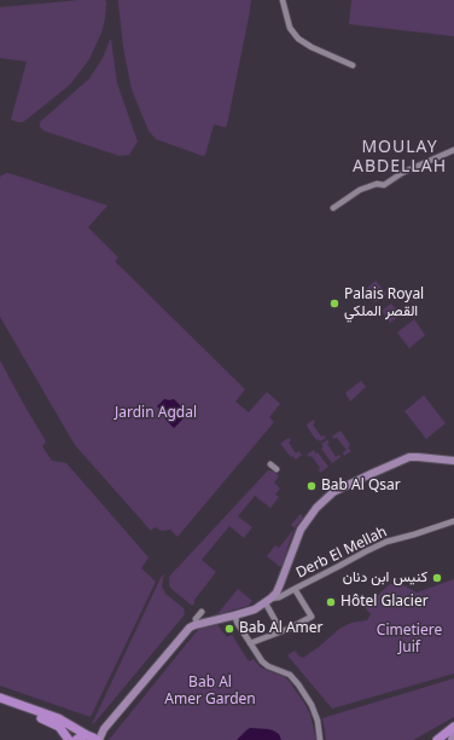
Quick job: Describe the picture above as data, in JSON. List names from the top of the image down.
{
  "streets": {
    "street": ["Derb El Mellah"]
  },
  "districts": ["MOULAY ABDELLAH"],
  "parks": ["Jardin Agdal", "Cimetiere Juif", "Bab Al Amer Garden"],
  "places": [
    "Palais Royal القصر الملكي",
    "Bab Al Qsar",
    "كنيس ابن دنان",
    "Hôtel Glacier",
    "Bab Al Amer"
  ]
}
